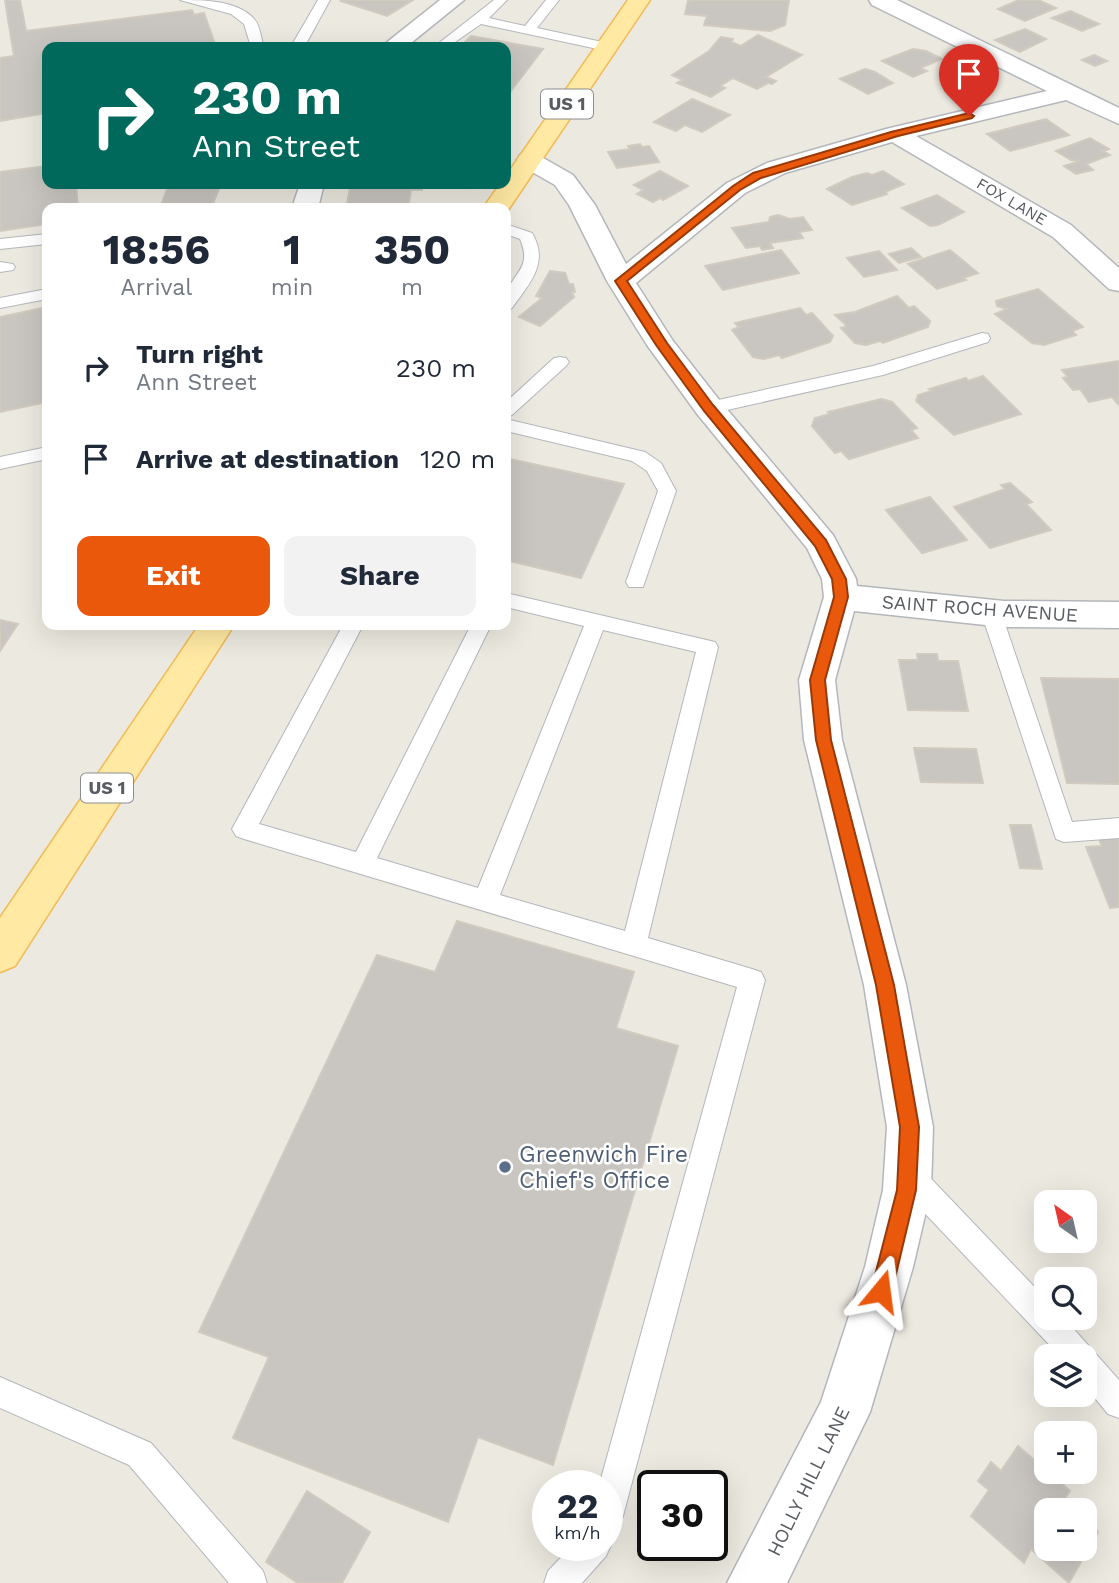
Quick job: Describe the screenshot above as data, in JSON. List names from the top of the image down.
{
  "streets": {
    "main road": ["US 1"],
    "street": ["FOX LANE", "SAINT ROCH AVENUE", "HOLLY HILL LANE"]
  },
  "crossings": [
    ["SAINT ROCH AVENUE", "HOLLY HILL LANE"]
  ],
  "places": ["Greenwich Fire Chief's Office"],
  "north": "top left",
  "page": {
    "turn": ["230 m", "Ann Street"],
    "eta": [
      "18:56",
      "Arrival",
      "1",
      "min",
      "350",
      "m"
    ],
    "list": [
      {
        "name": "Turn right",
        "note": "Ann Street",
        "value": "230 m"
      },
      {
        "name": "Arrive at destination",
        "value": "120 m"
      }
    ],
    "buttons": ["Exit", "Share"],
    "map_buttons": ["+", "−"],
    "speed": "22 km/h",
    "limit": "30"
  }
}
